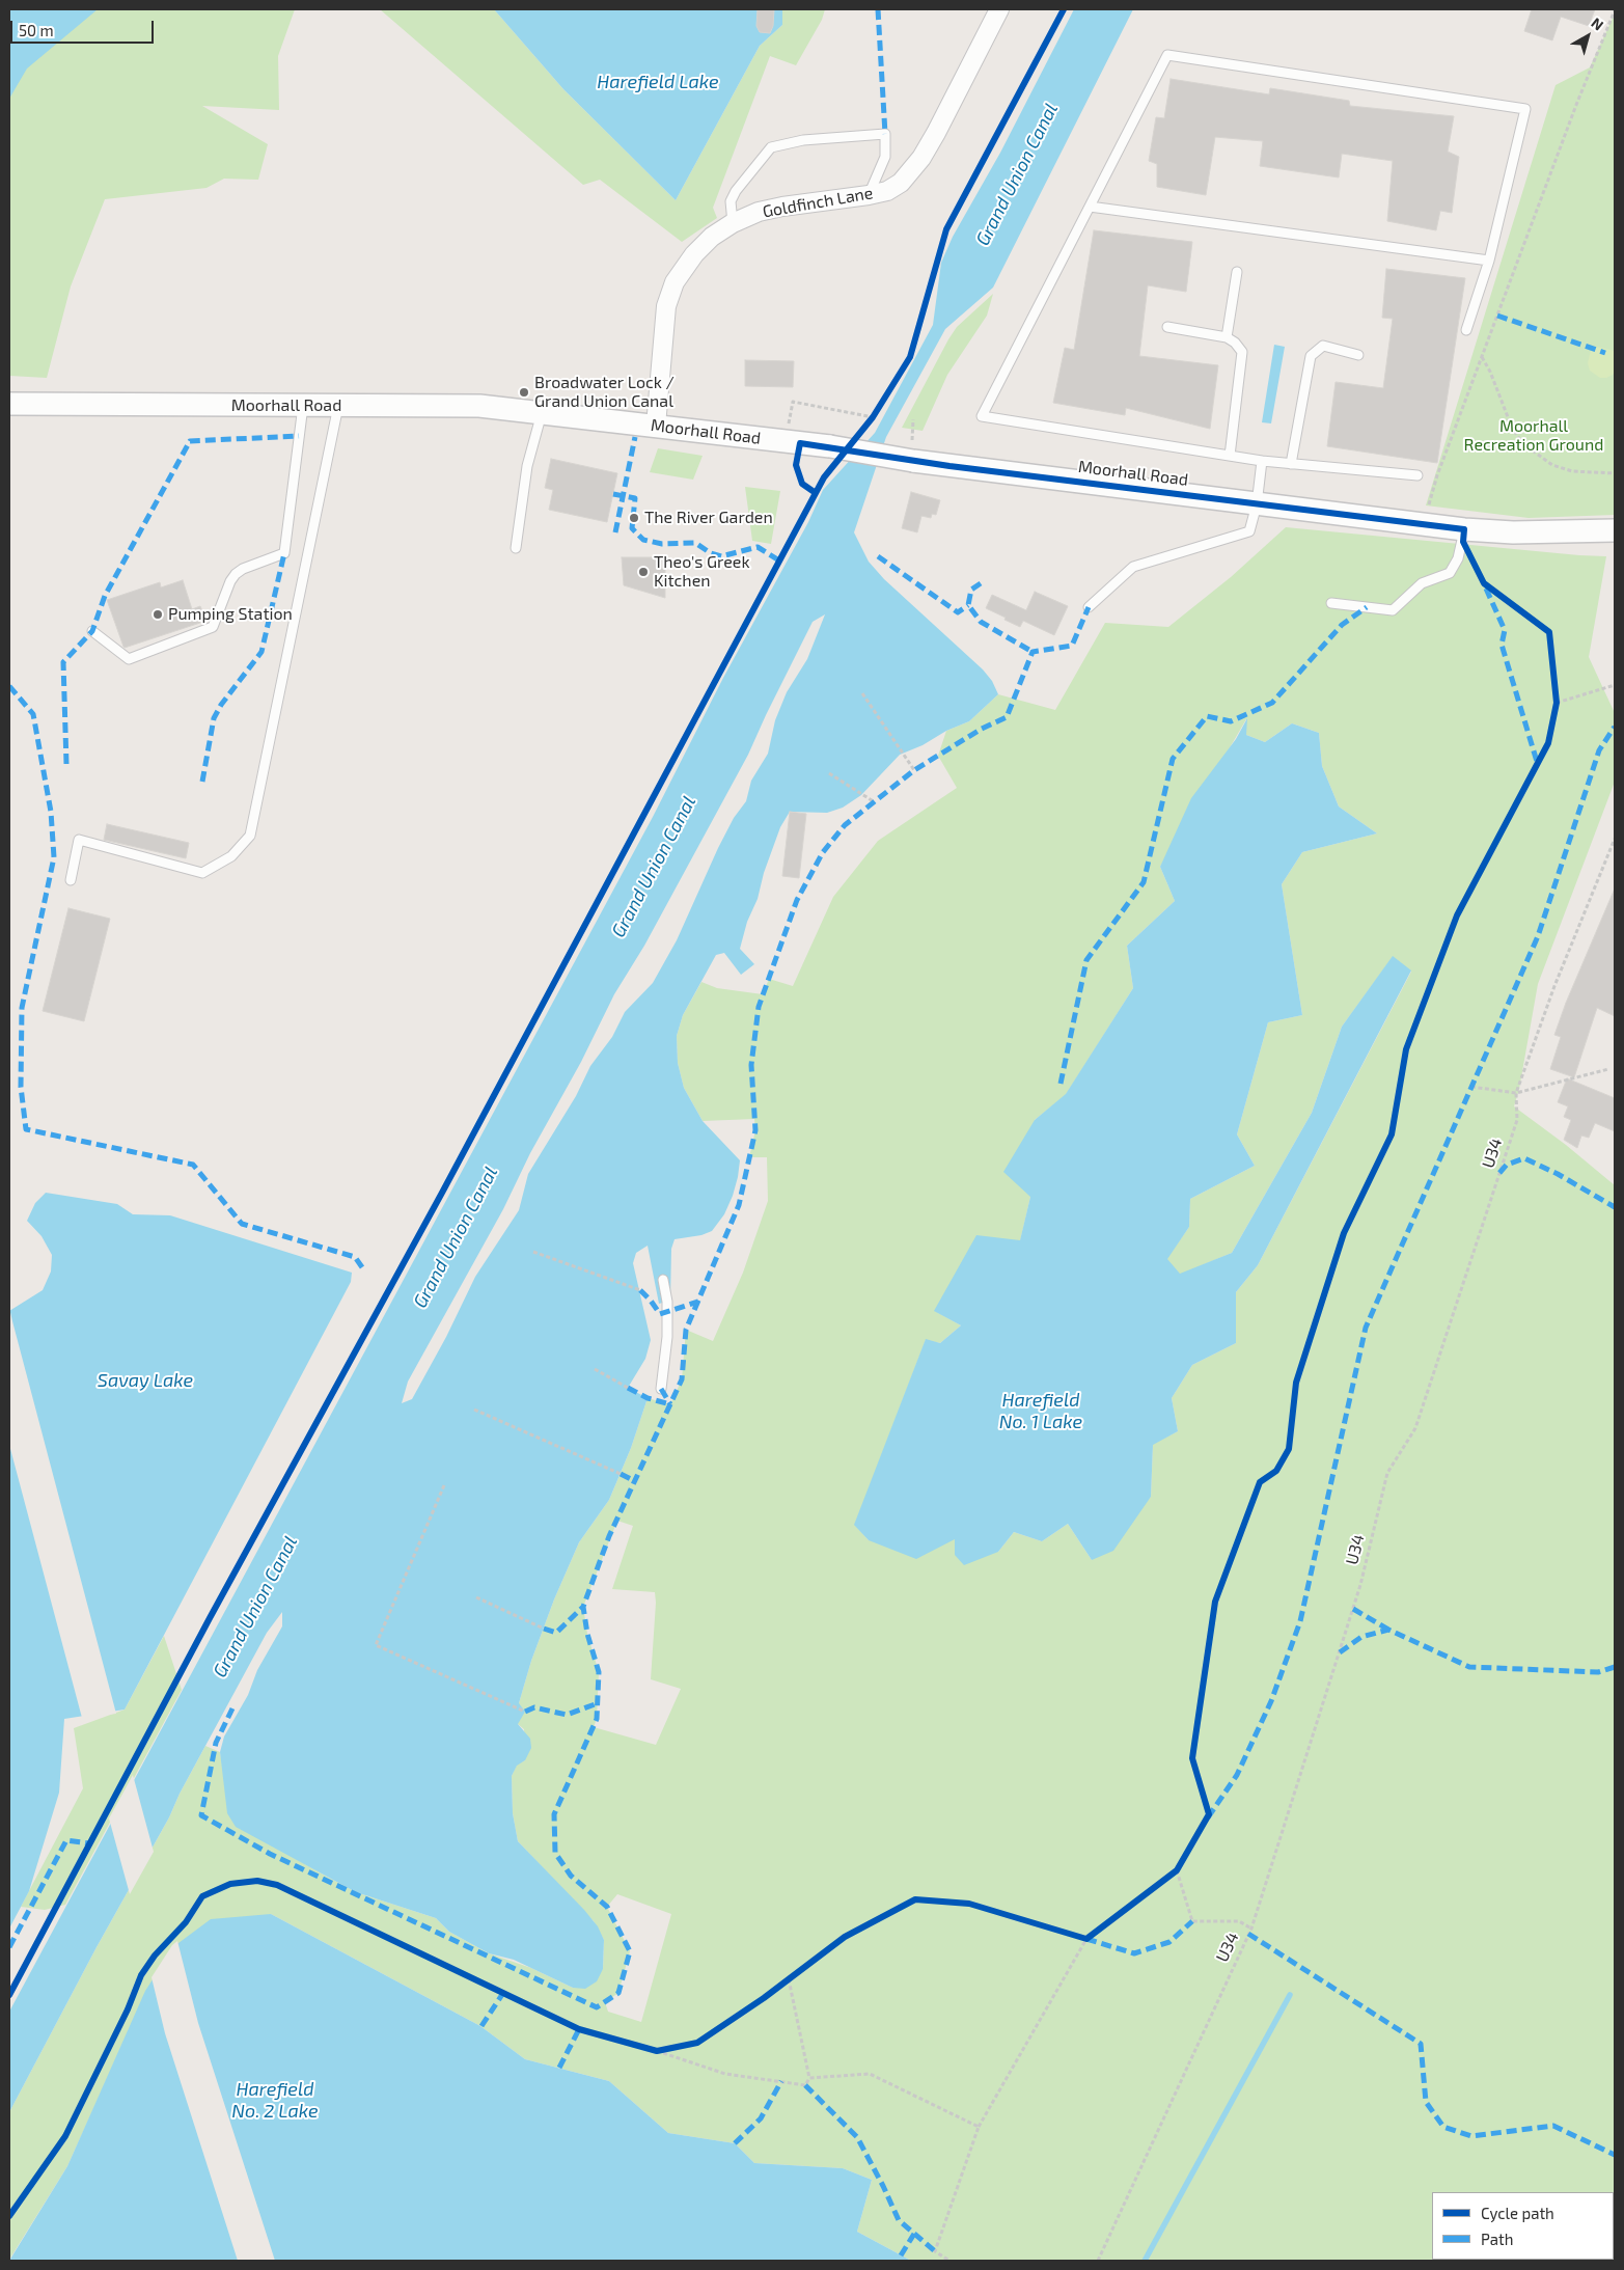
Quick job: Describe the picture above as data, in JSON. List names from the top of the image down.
{
  "streets": {
    "street": ["Goldfinch Lane", "Moorhall Road"],
    "path": ["U34"]
  },
  "crossings": [
    ["Goldfinch Lane", "Moorhall Road"]
  ],
  "water": [
    "Harefield Lake",
    "Grand Union Canal",
    "Savay Lake",
    "Harefield No. 1 Lake",
    "Harefield No. 2 Lake"
  ],
  "parks": ["Moorhall Recreation Ground"],
  "places": [
    "Broadwater Lock / Grand Union Canal",
    "The River Garden",
    "Theo's Greek Kitchen",
    "Pumping Station"
  ],
  "legend": ["Cycle path", "Path"],
  "scale_bar": "50 m",
  "north": "top right"
}
